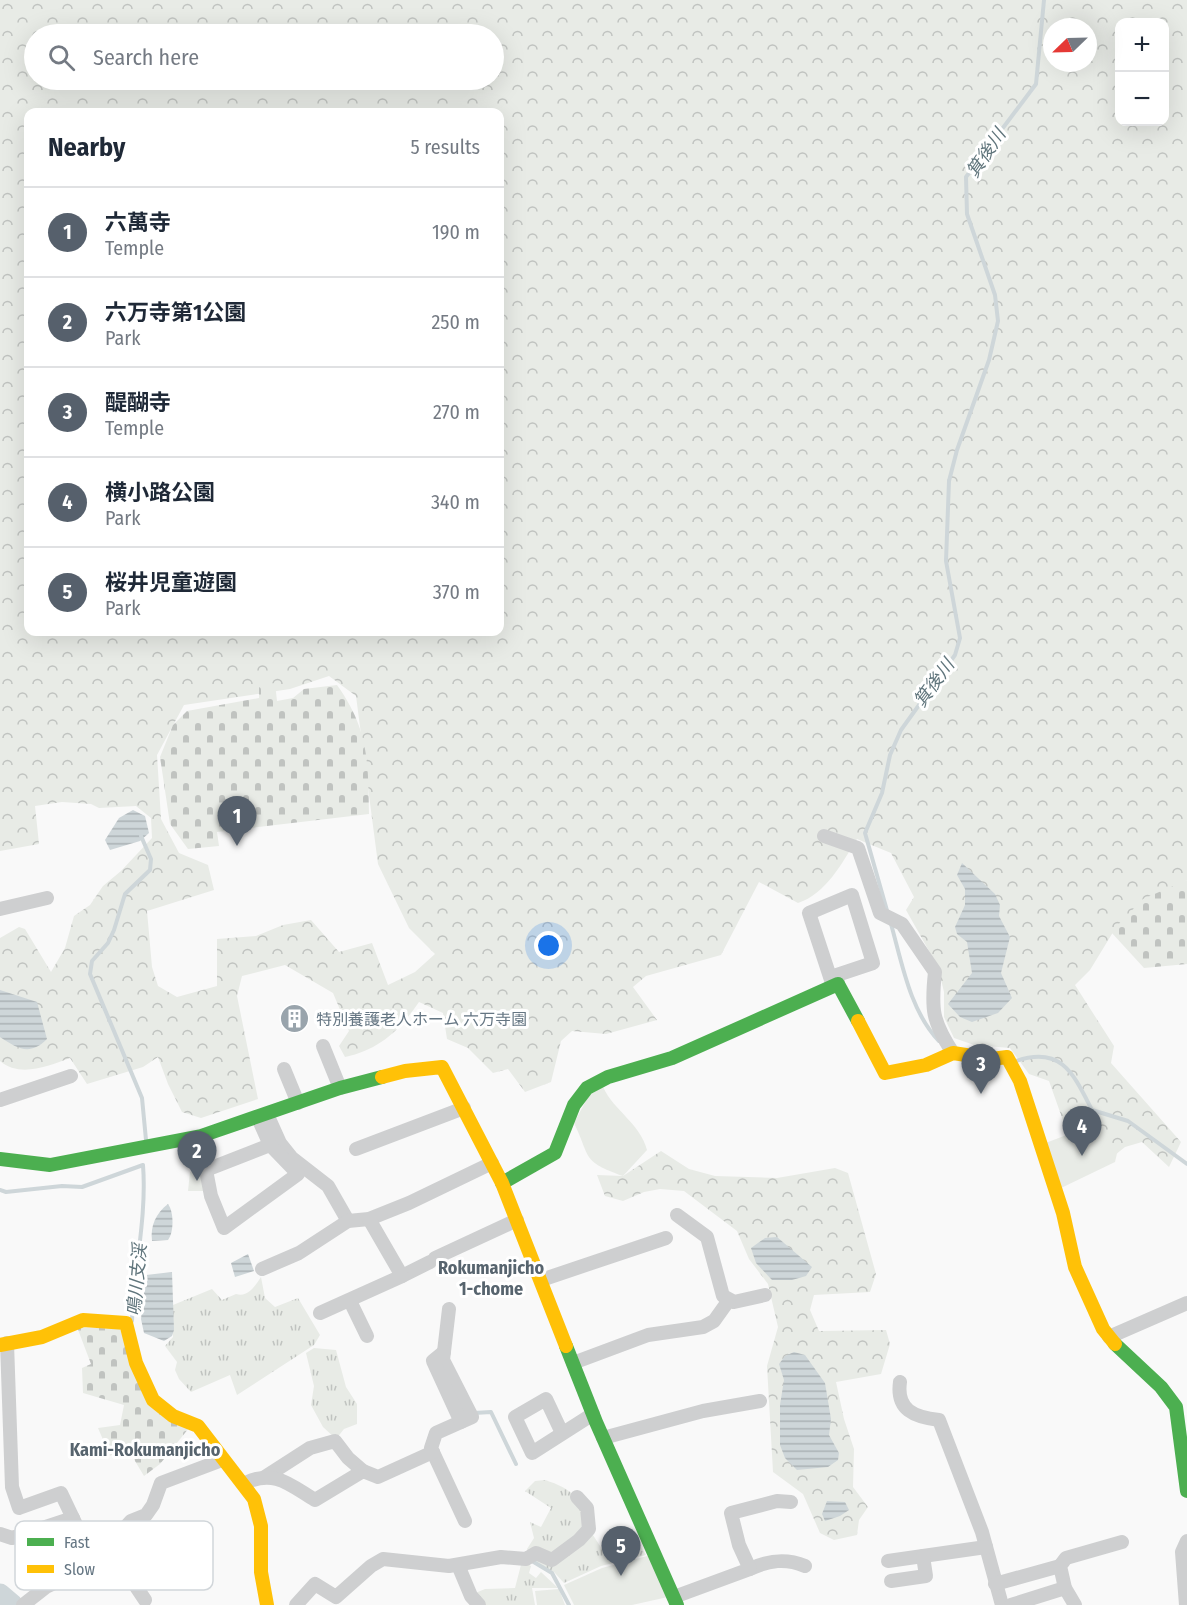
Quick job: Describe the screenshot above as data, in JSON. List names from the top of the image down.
{
  "districts": ["Rokumanjicho 1-chome", "Kami-Rokumanjicho"],
  "water": ["箕後川", "鳴川支渓"],
  "places": {
    "building": ["特別養護老人ホーム 六万寺園"]
  },
  "legend": ["Fast", "Slow"],
  "north": "bottom left",
  "page": {
    "map_buttons": ["+", "−"],
    "search": "Search here",
    "heading": ["Nearby", "5 results"],
    "list": [
      {
        "mark": "1",
        "name": "六萬寺",
        "note": "Temple",
        "value": "190 m"
      },
      {
        "mark": "2",
        "name": "六万寺第1公園",
        "note": "Park",
        "value": "250 m"
      },
      {
        "mark": "3",
        "name": "醍醐寺",
        "note": "Temple",
        "value": "270 m"
      },
      {
        "mark": "4",
        "name": "横小路公園",
        "note": "Park",
        "value": "340 m"
      },
      {
        "mark": "5",
        "name": "桜井児童遊園",
        "note": "Park",
        "value": "370 m"
      }
    ],
    "pins": [
      "1",
      "3",
      "4",
      "2",
      "5"
    ]
  }
}
